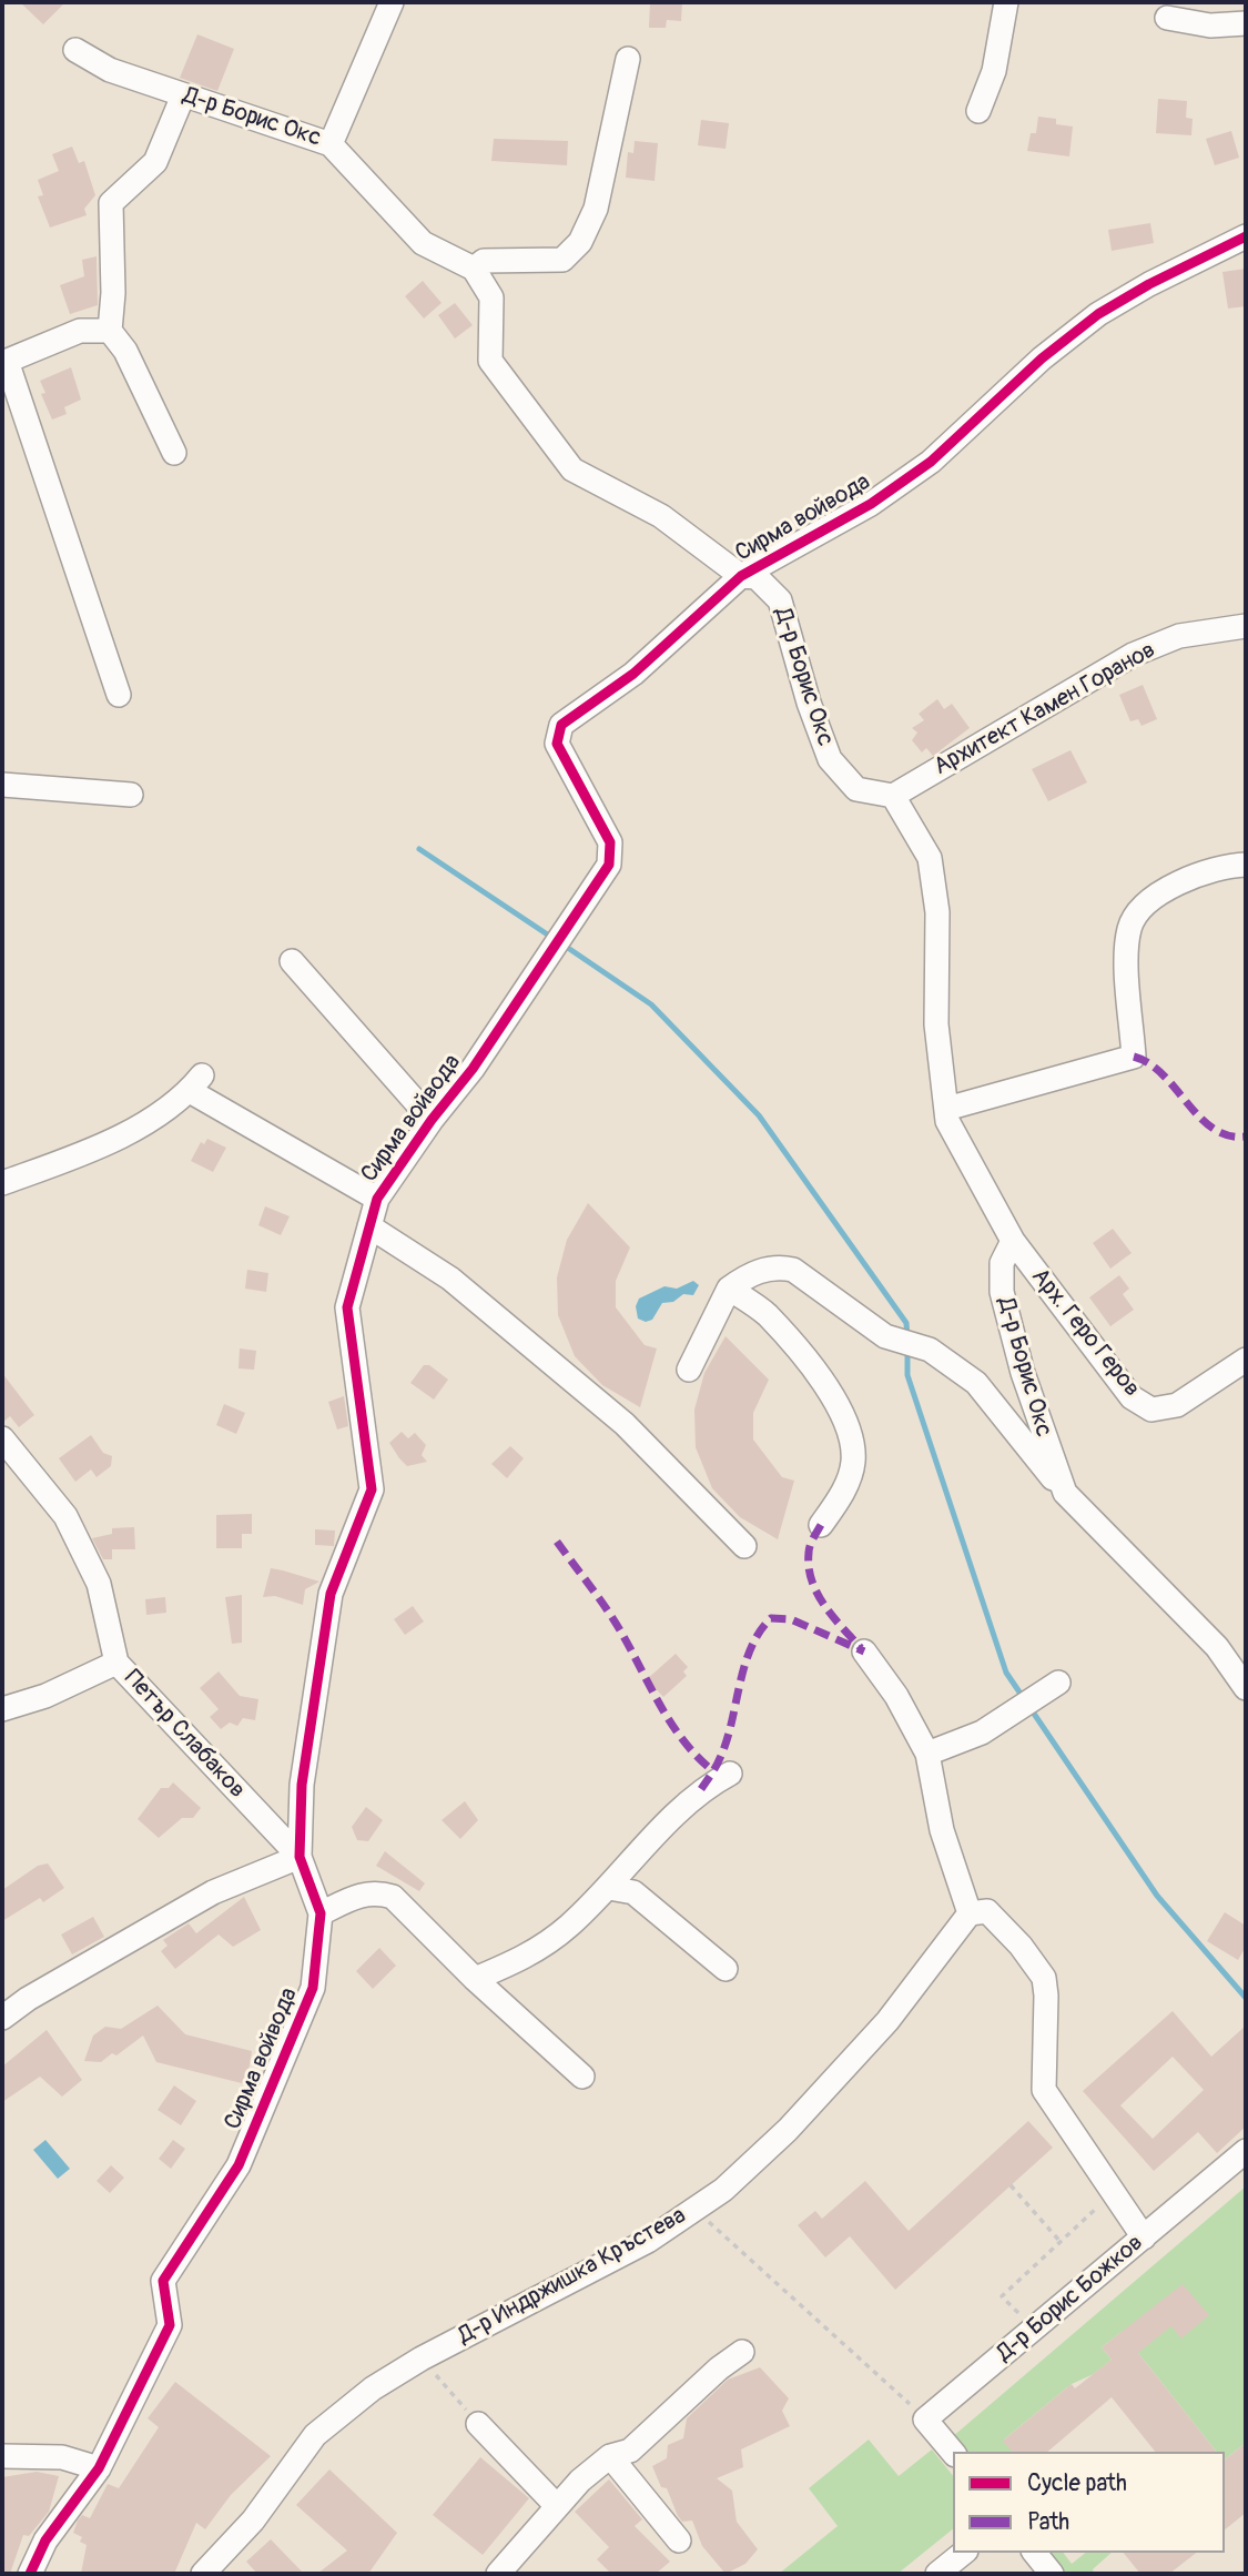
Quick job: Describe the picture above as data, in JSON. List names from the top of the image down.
{
  "streets": {
    "street": [
      "Д-р Борис Окс",
      "Сирма войвода",
      "Архитект Камен Горанов",
      "Арх. Геро Геров",
      "Петър Слабаков",
      "Д-р Индржишка Кръстева",
      "Д-р Борис Божков"
    ]
  },
  "crossings": [
    ["Д-р Борис Окс", "Сирма войвода"],
    ["Д-р Борис Окс", "Архитект Камен Горанов"],
    ["Д-р Борис Окс", "Арх. Геро Геров"],
    ["Сирма войвода", "Петър Слабаков"]
  ],
  "legend": ["Cycle path", "Path"]
}
